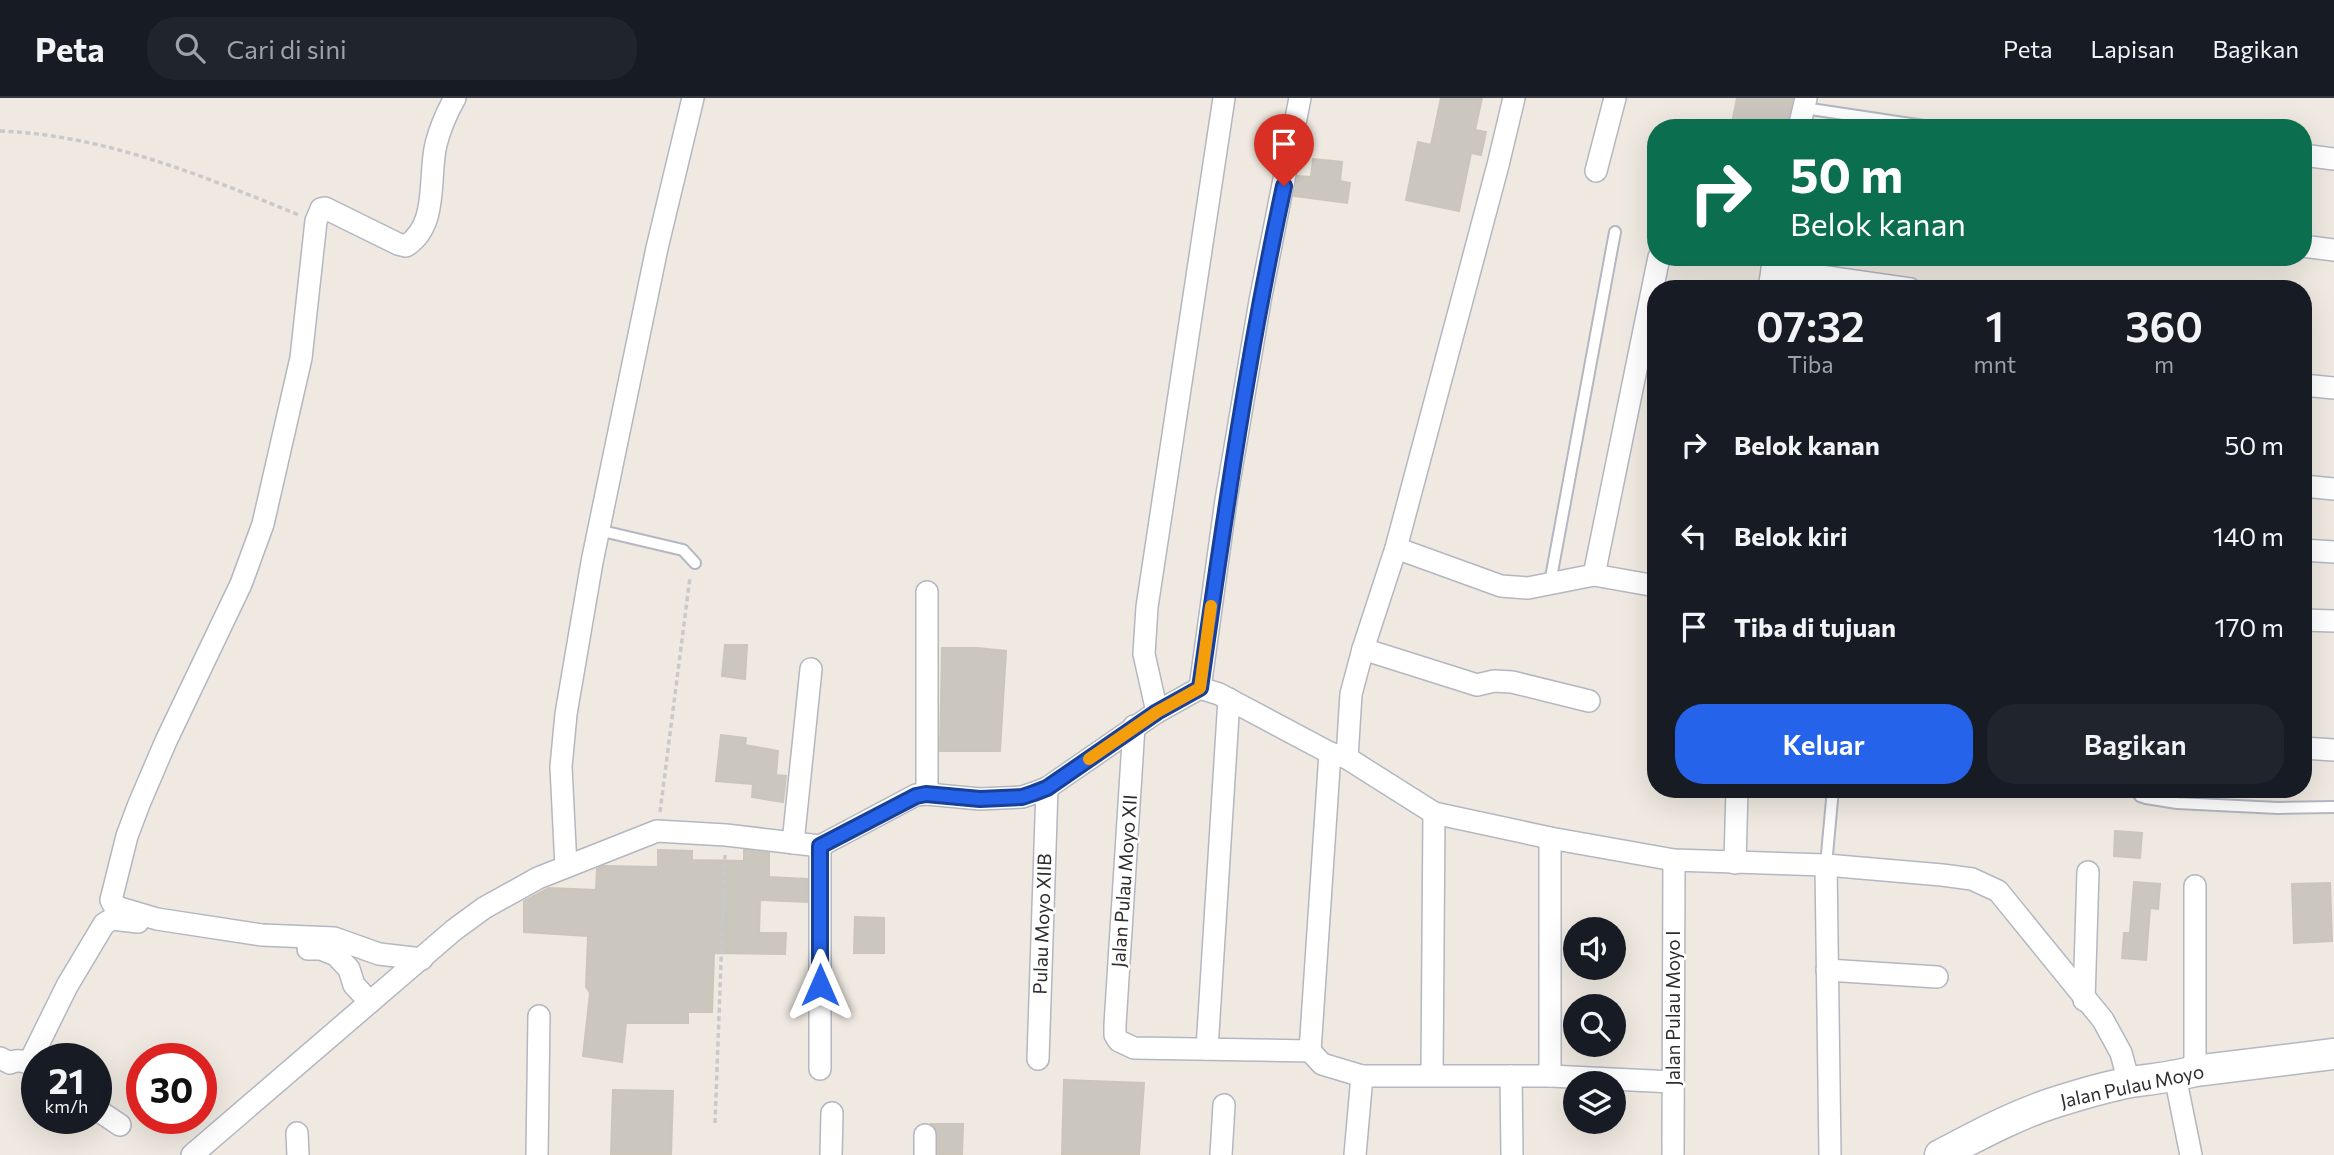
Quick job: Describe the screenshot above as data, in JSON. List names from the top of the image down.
{
  "streets": {
    "street": [
      "Jalan Pulau Moyo XII",
      "Pulau Moyo XIIB",
      "Jalan Pulau Moyo I",
      "Jalan Pulau Moyo"
    ]
  },
  "page": {
    "header": "Peta",
    "search": "Cari di sini",
    "nav": ["Peta", "Lapisan", "Bagikan"],
    "turn": ["50 m", "Belok kanan"],
    "eta": [
      "07:32",
      "Tiba",
      "1",
      "mnt",
      "360",
      "m"
    ],
    "list": [
      {
        "name": "Belok kanan",
        "value": "50 m"
      },
      {
        "name": "Belok kiri",
        "value": "140 m"
      },
      {
        "name": "Tiba di tujuan",
        "value": "170 m"
      }
    ],
    "buttons": ["Keluar", "Bagikan"],
    "speed": "21 km/h",
    "limit": "30"
  }
}
